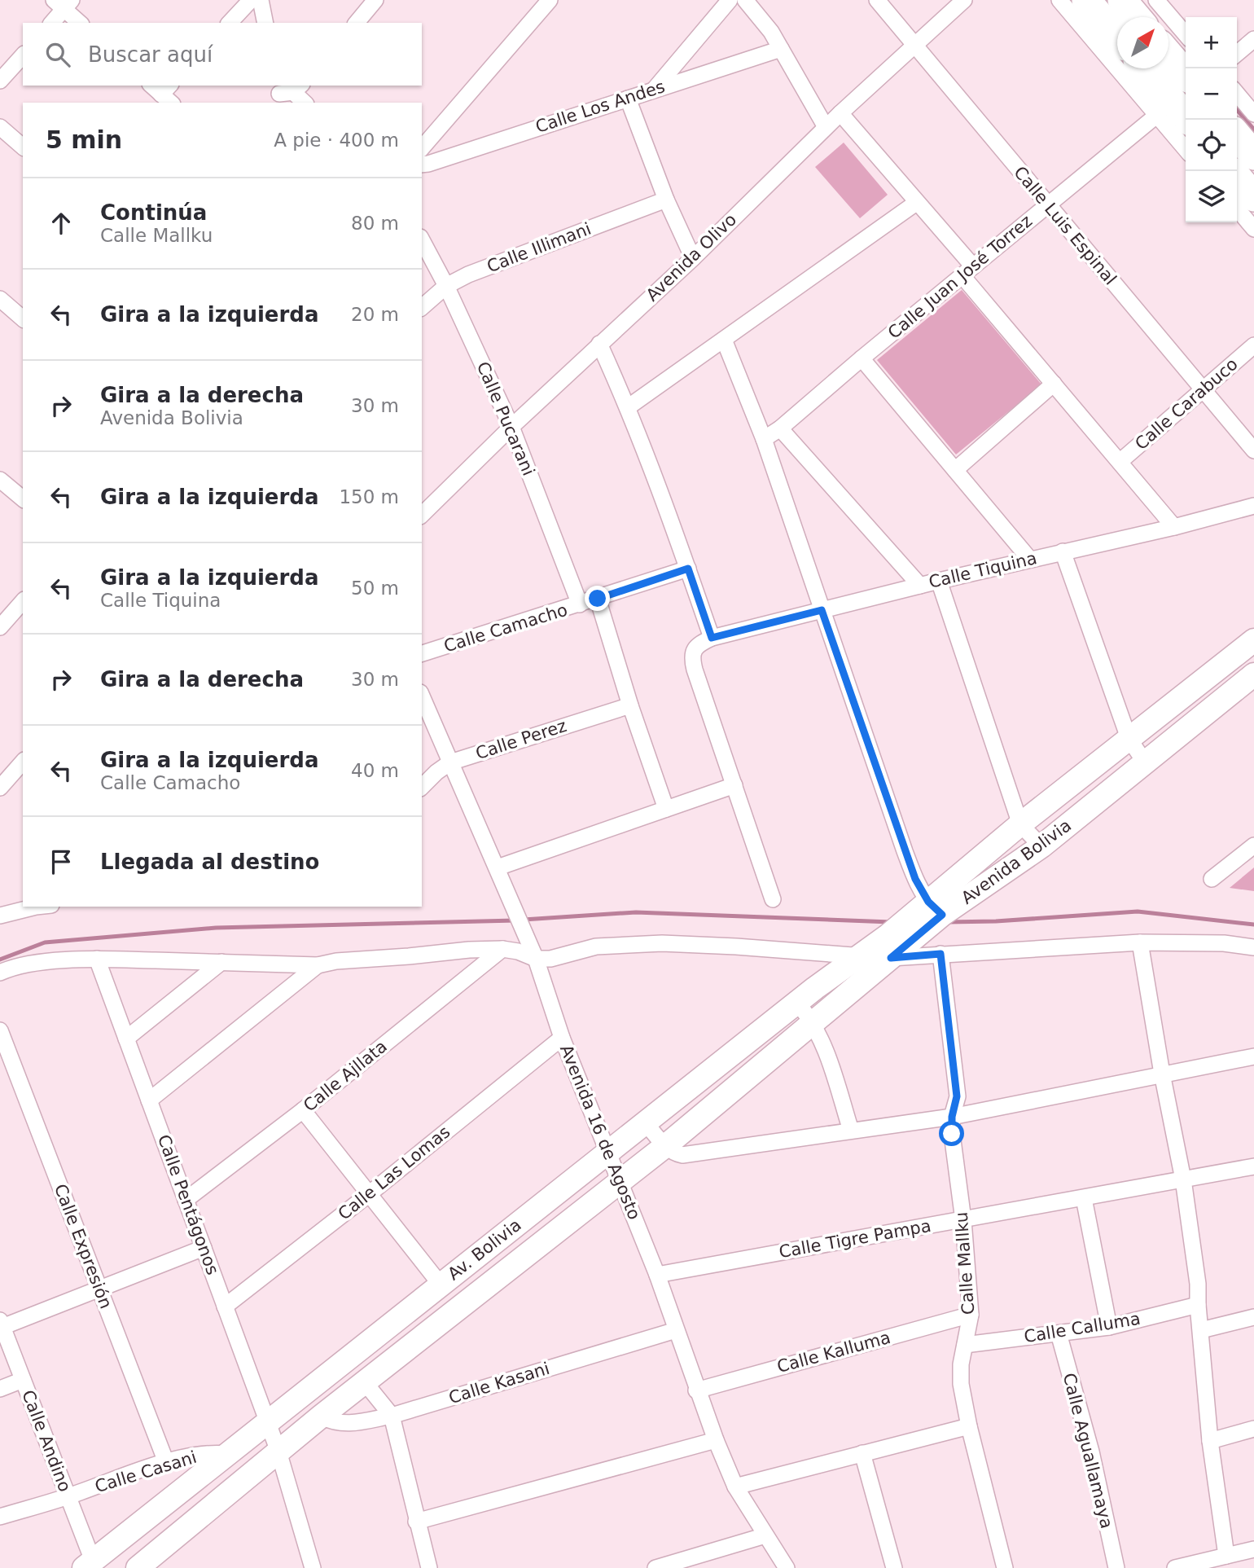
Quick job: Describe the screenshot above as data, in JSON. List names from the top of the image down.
{
  "streets": {
    "street": [
      "Calle Los Andes",
      "Calle Luis Espinal",
      "Calle Illimani",
      "Avenida Olivo",
      "Calle Juan José Torrez",
      "Calle Carabuco",
      "Calle Pucarani",
      "Calle Tiquina",
      "Calle Camacho",
      "Calle Perez",
      "Avenida Bolivia",
      "Calle Ajllata",
      "Avenida 16 de Agosto",
      "Calle Las Lomas",
      "Calle Pentágonos",
      "Calle Tigre Pampa",
      "Calle Expresión",
      "Av. Bolivia",
      "Calle Mallku",
      "Calle Calluma",
      "Calle Kalluma",
      "Calle Kasani",
      "Calle Andino",
      "Calle Aguallamaya",
      "Calle Casani"
    ]
  },
  "crossings": [
    ["Calle Luis Espinal", "Avenida Olivo"],
    ["Calle Luis Espinal", "Calle Juan José Torrez"],
    ["Calle Luis Espinal", "Calle Carabuco"],
    ["Calle Illimani", "Calle Pucarani"],
    ["Avenida Olivo", "Calle Pucarani"],
    ["Calle Pucarani", "Calle Camacho"],
    ["Calle Perez", "Avenida 16 de Agosto"],
    ["Avenida Bolivia", "Avenida 16 de Agosto"],
    ["Avenida Bolivia", "Av. Bolivia"],
    ["Calle Ajllata", "Calle Pentágonos"],
    ["Avenida 16 de Agosto", "Calle Las Lomas"],
    ["Avenida 16 de Agosto", "Calle Tigre Pampa"],
    ["Avenida 16 de Agosto", "Av. Bolivia"],
    ["Avenida 16 de Agosto", "Calle Kalluma"],
    ["Avenida 16 de Agosto", "Calle Kasani"],
    ["Calle Las Lomas", "Calle Pentágonos"],
    ["Calle Pentágonos", "Av. Bolivia"],
    ["Calle Tigre Pampa", "Calle Mallku"],
    ["Calle Expresión", "Calle Casani"],
    ["Av. Bolivia", "Calle Kasani"],
    ["Av. Bolivia", "Calle Andino"],
    ["Av. Bolivia", "Calle Casani"],
    ["Calle Mallku", "Calle Calluma"],
    ["Calle Mallku", "Calle Kalluma"],
    ["Calle Calluma", "Calle Aguallamaya"],
    ["Calle Andino", "Calle Casani"]
  ],
  "north": "top right",
  "page": {
    "map_buttons": ["+", "−"],
    "search": "Buscar aquí",
    "heading": ["5 min", "A pie · 400 m"],
    "list": [
      ["Continúa", "Calle Mallku", "80 m"],
      ["Gira a la izquierda", "20 m"],
      ["Gira a la derecha", "Avenida Bolivia", "30 m"],
      ["Gira a la izquierda", "150 m"],
      ["Gira a la izquierda", "Calle Tiquina", "50 m"],
      ["Gira a la derecha", "30 m"],
      ["Gira a la izquierda", "Calle Camacho", "40 m"],
      "Llegada al destino"
    ]
  }
}
